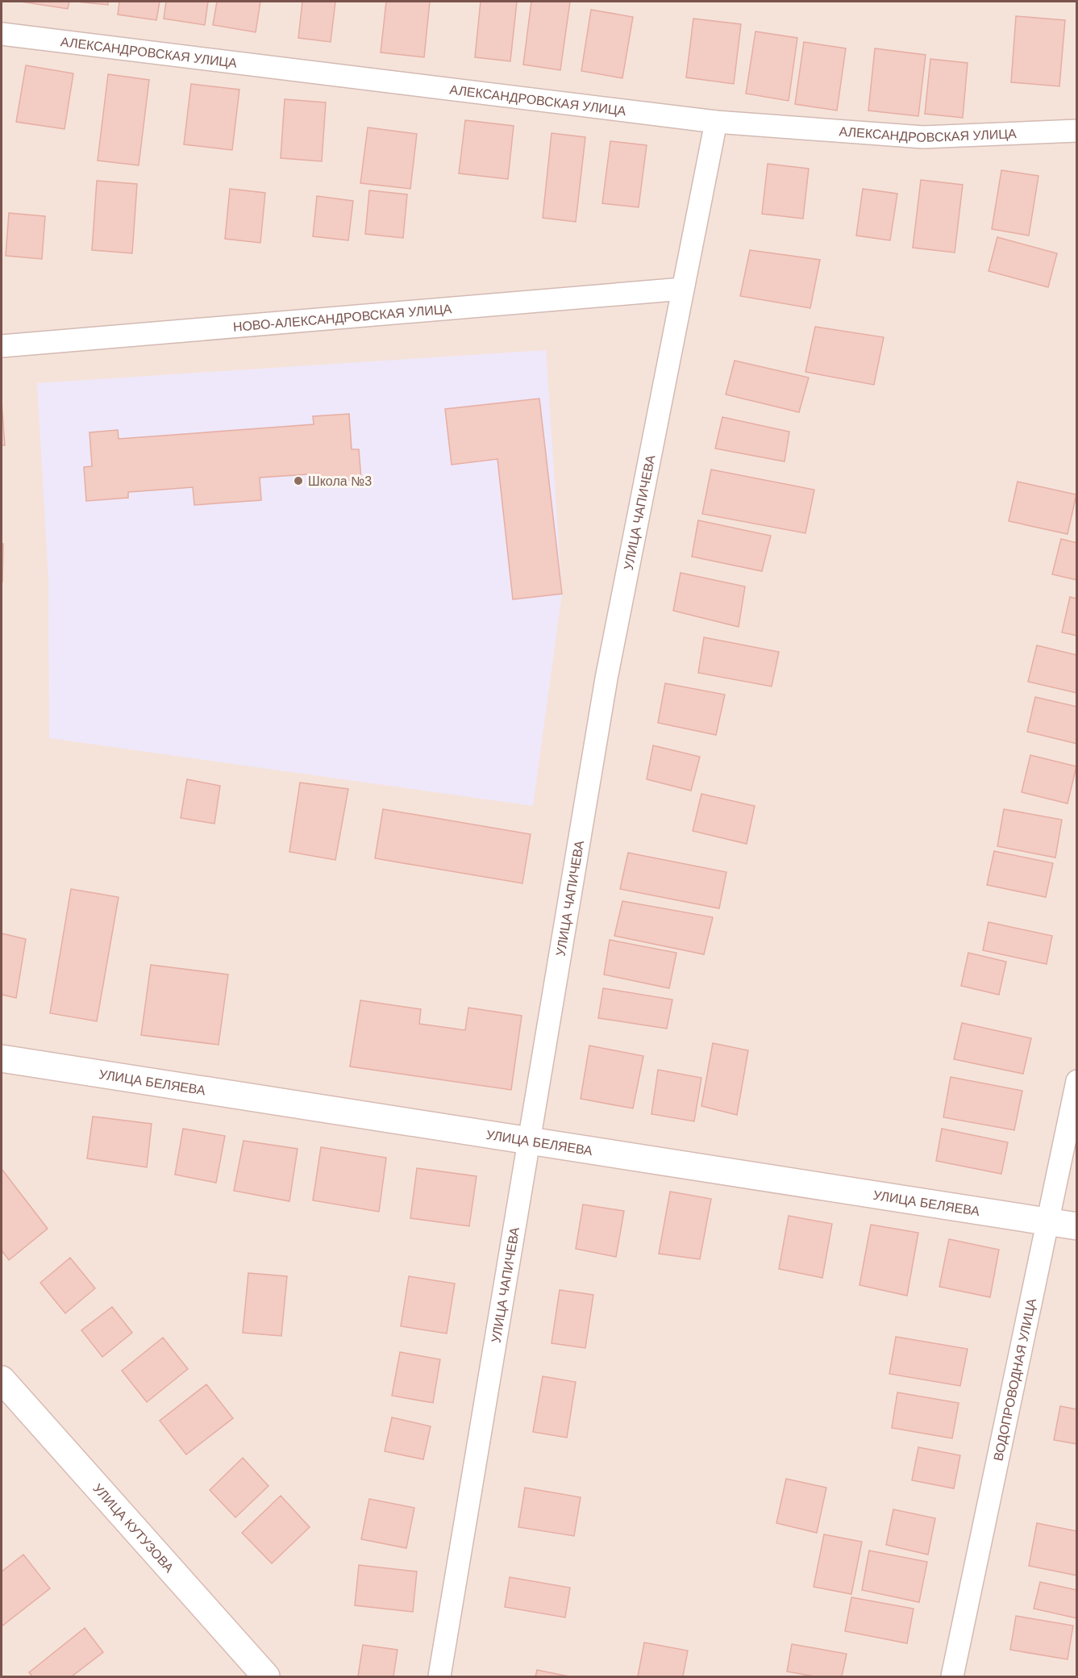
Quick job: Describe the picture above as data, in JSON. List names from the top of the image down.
{
  "streets": {
    "main road": ["УЛИЦА БЕЛЯЕВА", "УЛИЦА КУТУЗОВА"],
    "street": [
      "АЛЕКСАНДРОВСКАЯ УЛИЦА",
      "НОВО-АЛЕКСАНДРОВСКАЯ УЛИЦА",
      "УЛИЦА ЧАПИЧЕВА",
      "ВОДОПРОВОДНАЯ УЛИЦА"
    ]
  },
  "crossings": [
    ["АЛЕКСАНДРОВСКАЯ УЛИЦА", "УЛИЦА ЧАПИЧЕВА"],
    ["НОВО-АЛЕКСАНДРОВСКАЯ УЛИЦА", "УЛИЦА ЧАПИЧЕВА"],
    ["УЛИЦА ЧАПИЧЕВА", "УЛИЦА БЕЛЯЕВА"],
    ["УЛИЦА БЕЛЯЕВА", "ВОДОПРОВОДНАЯ УЛИЦА"]
  ],
  "places": ["Школа №3"]
}
